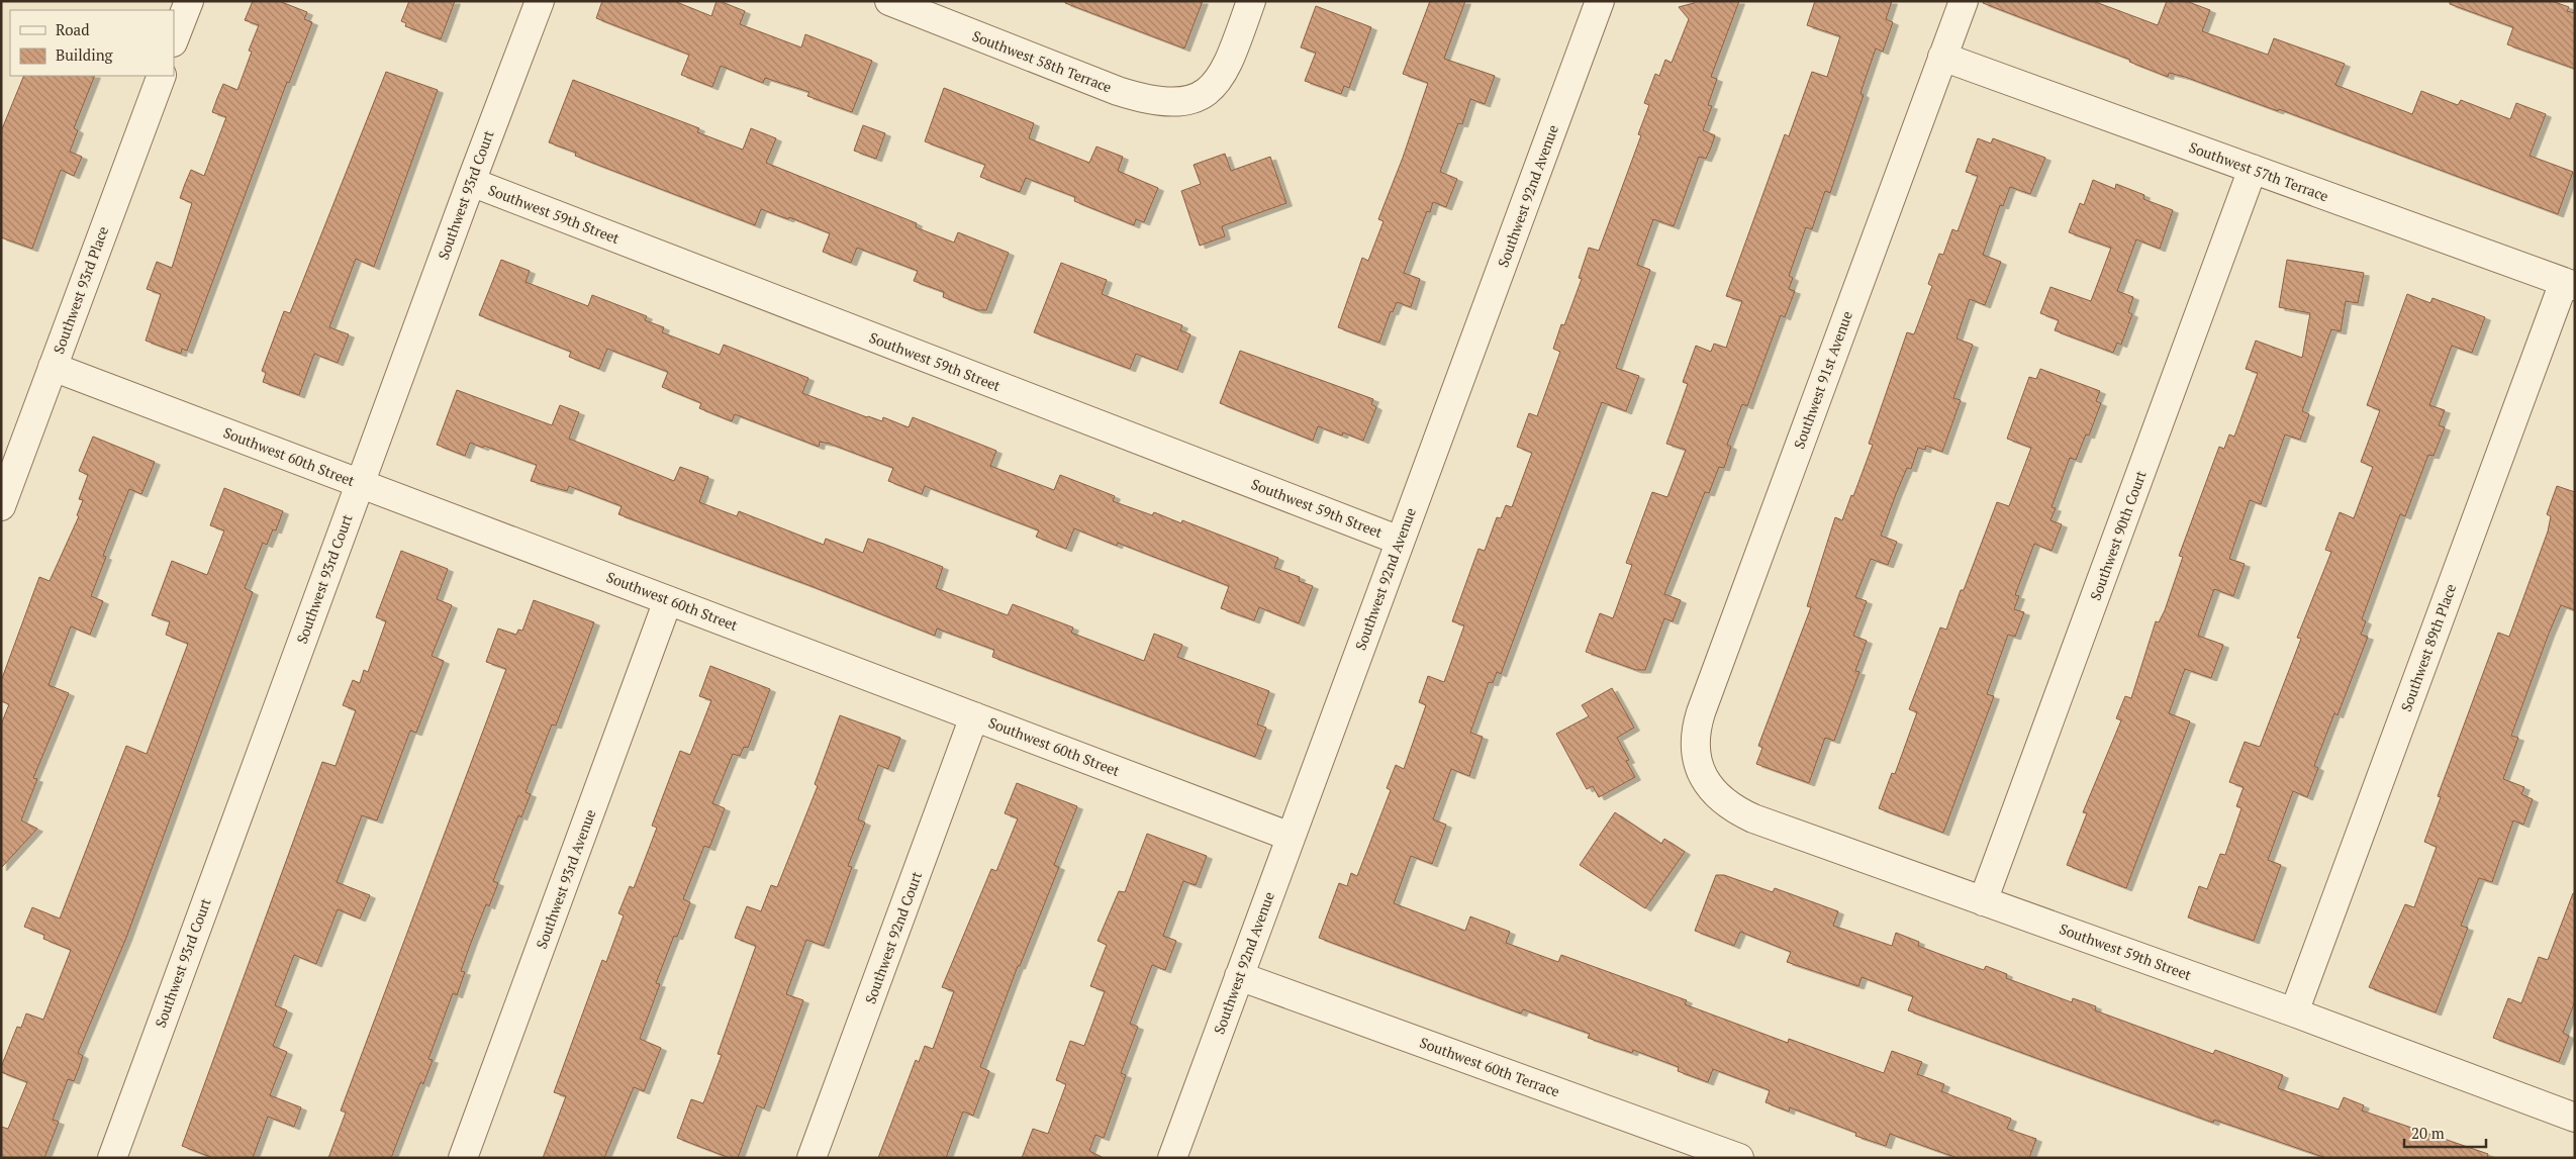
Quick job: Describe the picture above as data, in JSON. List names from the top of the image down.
{
  "streets": {
    "street": [
      "Southwest 58th Terrace",
      "Southwest 57th Terrace",
      "Southwest 93rd Court",
      "Southwest 92nd Avenue",
      "Southwest 59th Street",
      "Southwest 93rd Place",
      "Southwest 91st Avenue",
      "Southwest 60th Street",
      "Southwest 90th Court",
      "Southwest 89th Place",
      "Southwest 93rd Avenue",
      "Southwest 92nd Court",
      "Southwest 60th Terrace"
    ]
  },
  "crossings": [
    ["Southwest 57th Terrace", "Southwest 91st Avenue"],
    ["Southwest 57th Terrace", "Southwest 90th Court"],
    ["Southwest 57th Terrace", "Southwest 89th Place"],
    ["Southwest 93rd Court", "Southwest 59th Street"],
    ["Southwest 93rd Court", "Southwest 60th Street"],
    ["Southwest 92nd Avenue", "Southwest 59th Street"],
    ["Southwest 92nd Avenue", "Southwest 60th Street"],
    ["Southwest 92nd Avenue", "Southwest 60th Terrace"],
    ["Southwest 59th Street", "Southwest 91st Avenue"],
    ["Southwest 59th Street", "Southwest 90th Court"],
    ["Southwest 59th Street", "Southwest 89th Place"],
    ["Southwest 93rd Place", "Southwest 60th Street"],
    ["Southwest 60th Street", "Southwest 93rd Avenue"],
    ["Southwest 60th Street", "Southwest 92nd Court"]
  ],
  "legend": ["Road", "Building"],
  "scale_bar": "20 m"
}
